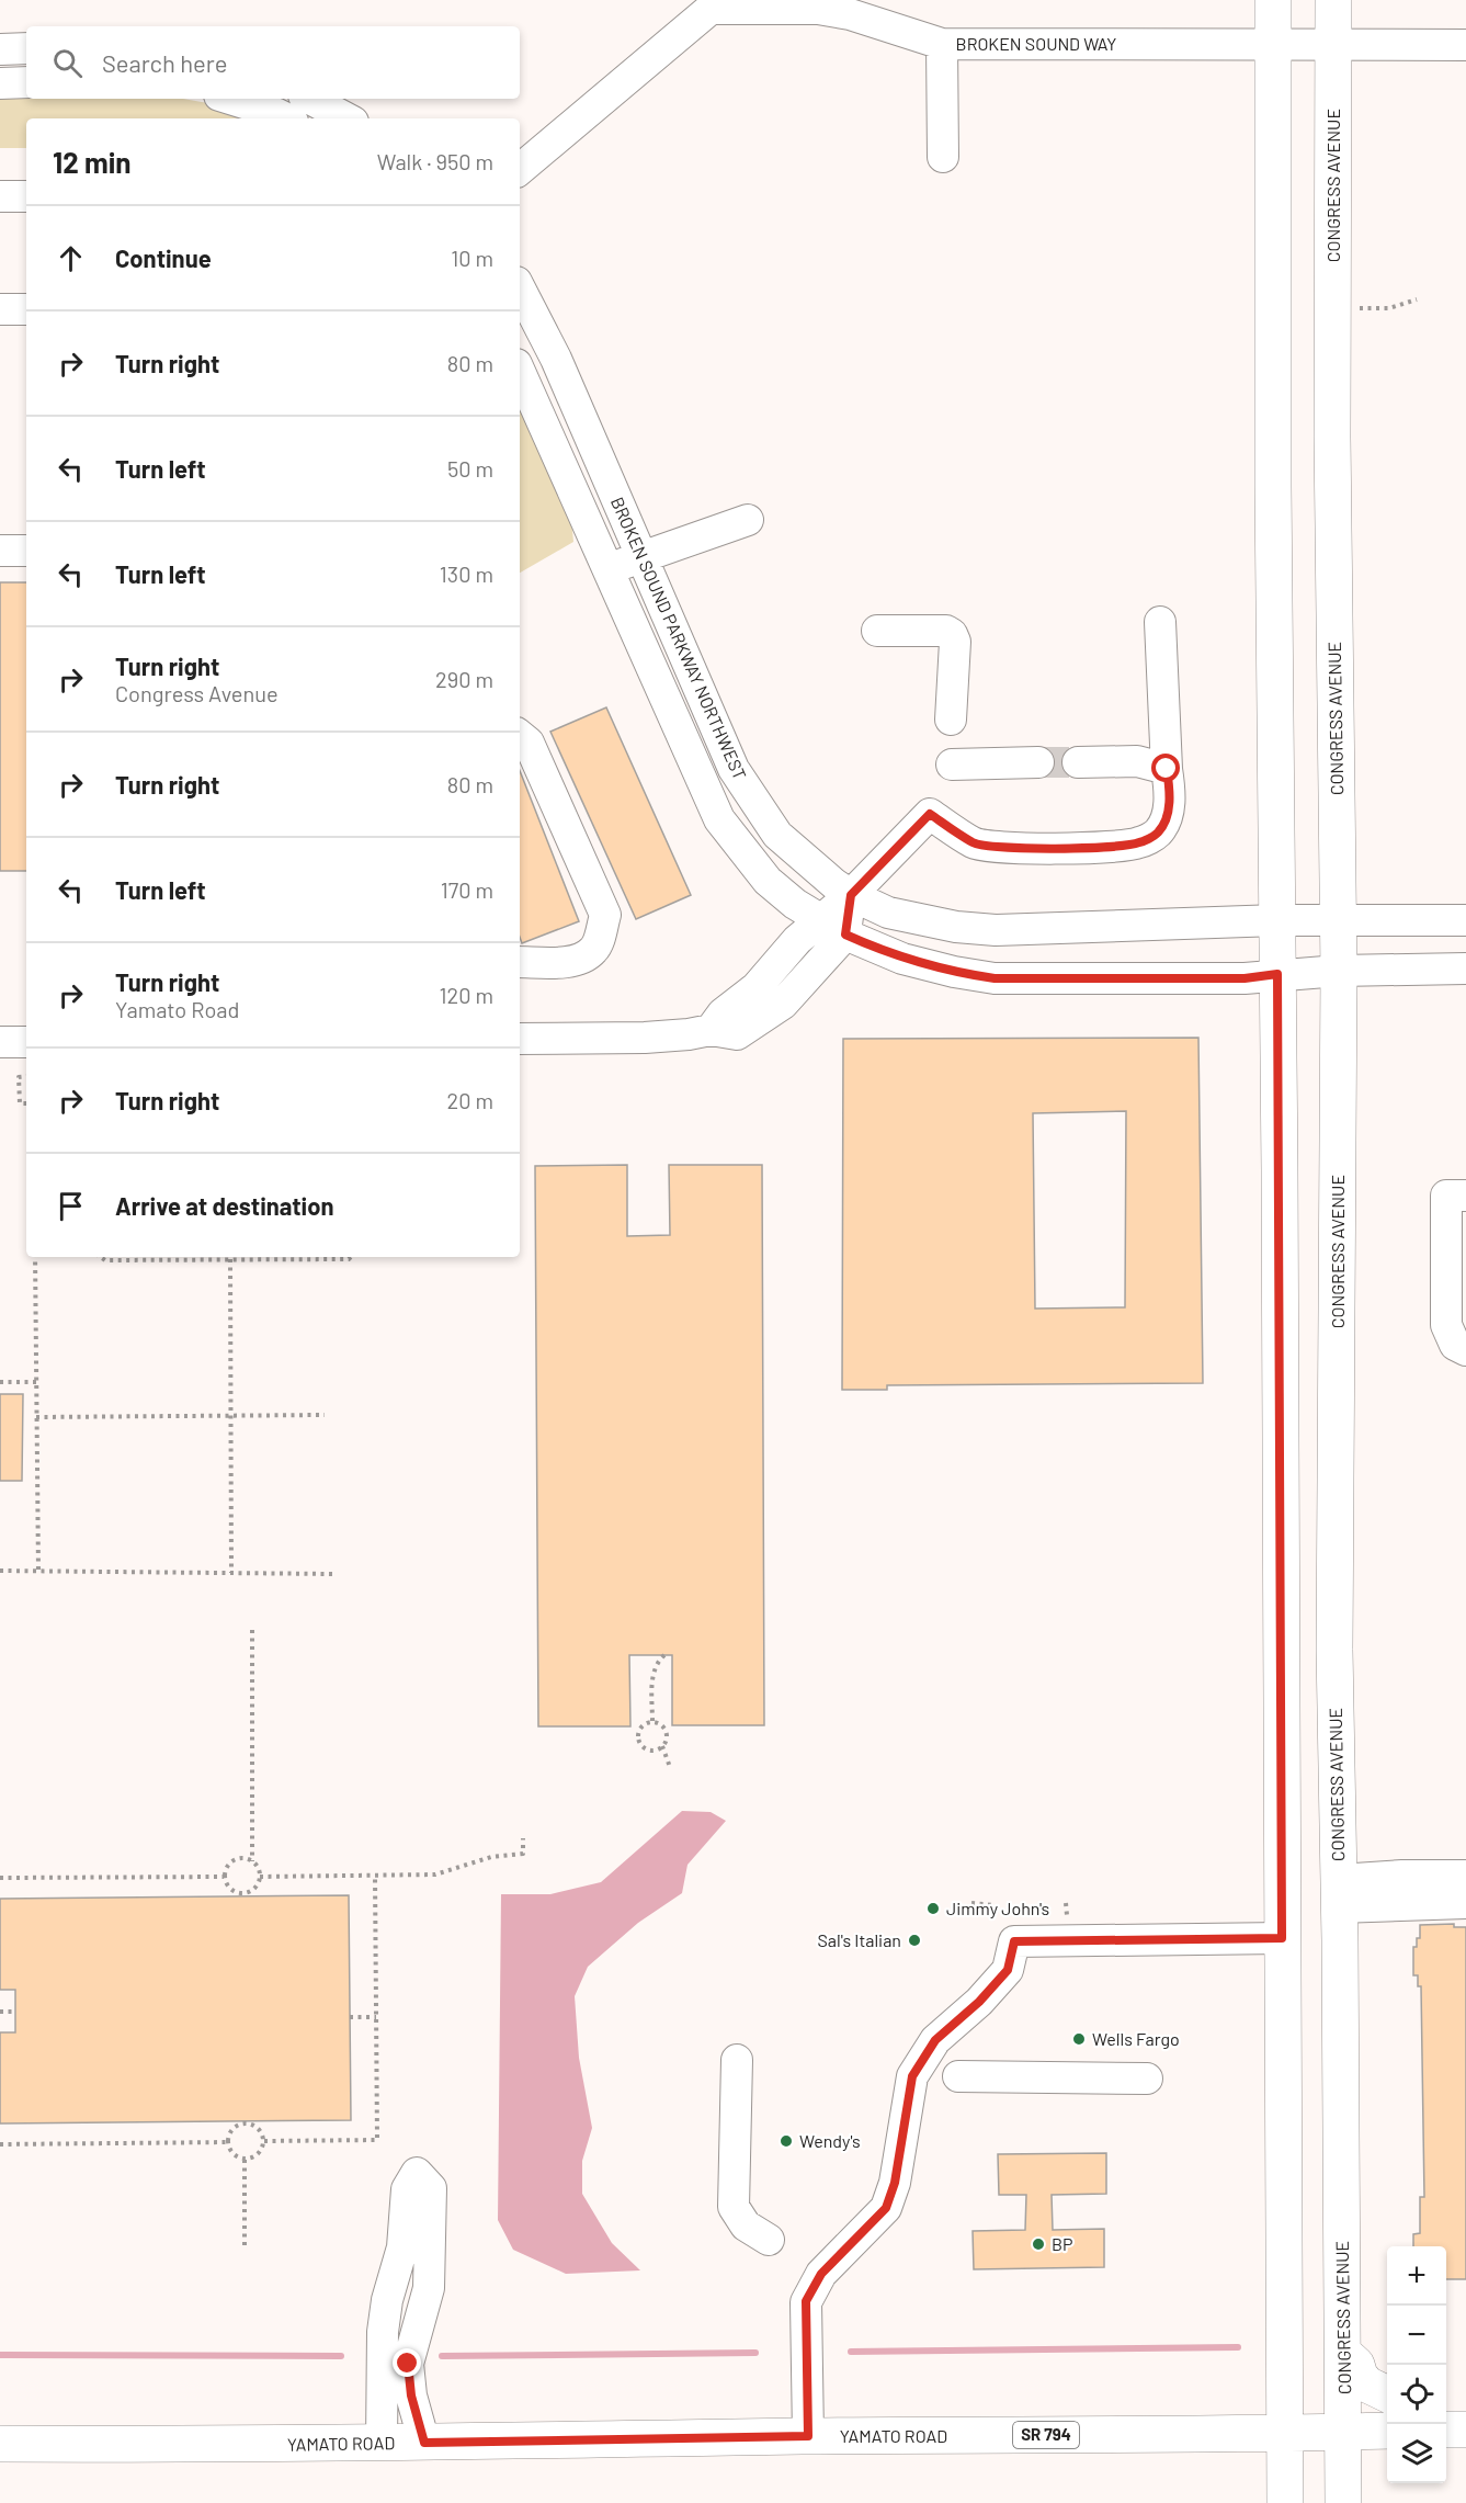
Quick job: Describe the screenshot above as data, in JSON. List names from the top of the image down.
{
  "streets": {
    "main road": ["CONGRESS AVENUE", "SR 794", "YAMATO ROAD"],
    "street": ["BROKEN SOUND WAY", "BROKEN SOUND PARKWAY NORTHWEST"]
  },
  "crossings": [
    ["BROKEN SOUND WAY", "CONGRESS AVENUE"],
    ["CONGRESS AVENUE", "BROKEN SOUND PARKWAY NORTHWEST"],
    ["CONGRESS AVENUE", "YAMATO ROAD"]
  ],
  "places": [
    "Jimmy John's",
    "Sal's Italian",
    "Wells Fargo",
    "Wendy's",
    "BP"
  ],
  "page": {
    "search": "Search here",
    "heading": ["12 min", "Walk · 950 m"],
    "list": [
      ["Continue", "10 m"],
      ["Turn right", "80 m"],
      ["Turn left", "50 m"],
      ["Turn left", "130 m"],
      ["Turn right", "Congress Avenue", "290 m"],
      ["Turn right", "80 m"],
      ["Turn left", "170 m"],
      ["Turn right", "Yamato Road", "120 m"],
      ["Turn right", "20 m"],
      "Arrive at destination"
    ],
    "map_buttons": ["+", "−"]
  }
}
